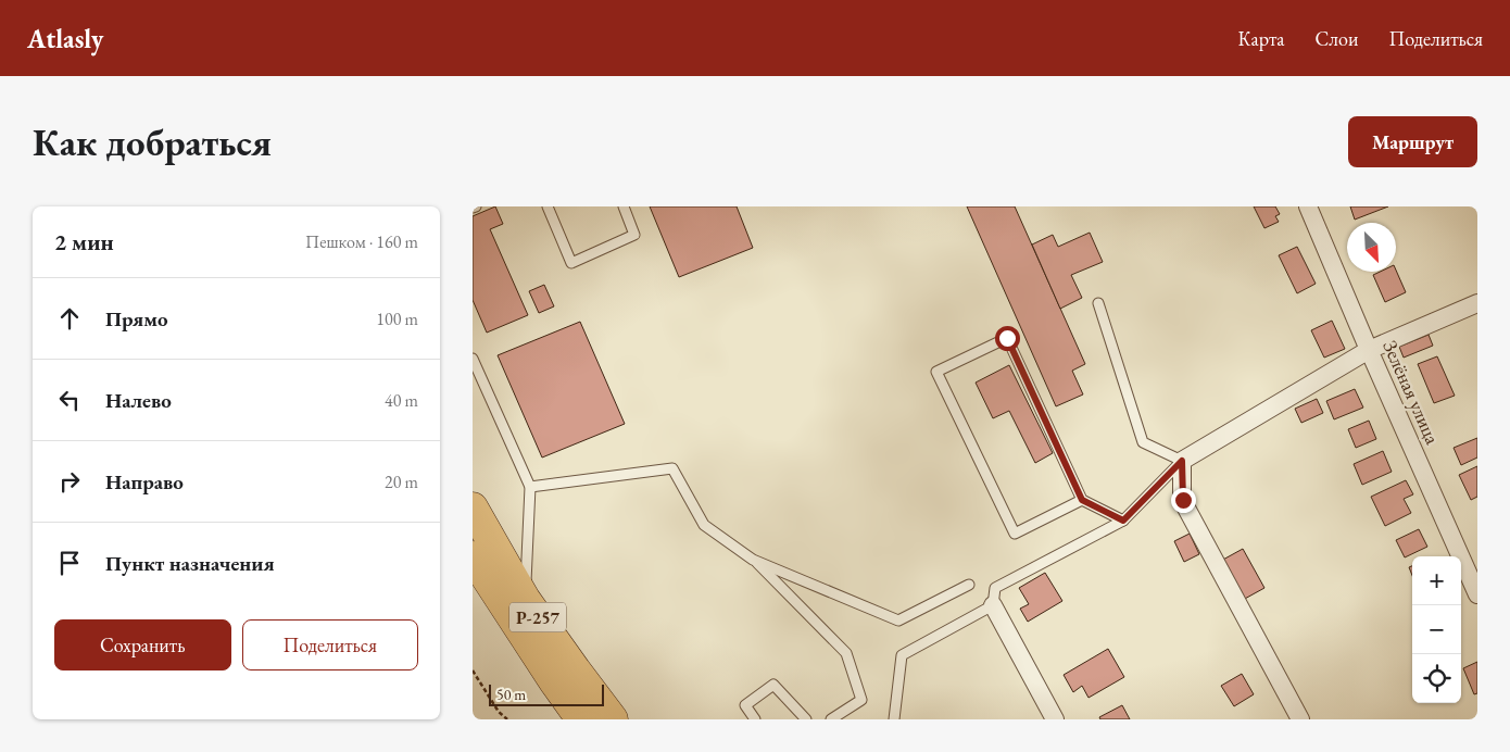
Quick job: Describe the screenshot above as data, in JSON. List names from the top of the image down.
{
  "streets": {
    "highway": ["Р-257"],
    "street": ["Зелёная улица"]
  },
  "scale_bar": "50 m",
  "north": "bottom right",
  "page": {
    "header": "Atlasly",
    "nav": ["Карта", "Слои", "Поделиться"],
    "buttons": [
      "Маршрут",
      ["Сохранить", "Поделиться"]
    ],
    "title": "Как добраться",
    "heading": ["2 мин", "Пешком · 160 m"],
    "list": [
      ["Прямо", "100 m"],
      ["Налево", "40 m"],
      ["Направо", "20 m"],
      "Пункт назначения"
    ],
    "map_buttons": ["+", "−"],
    "scale": "50 m"
  }
}
